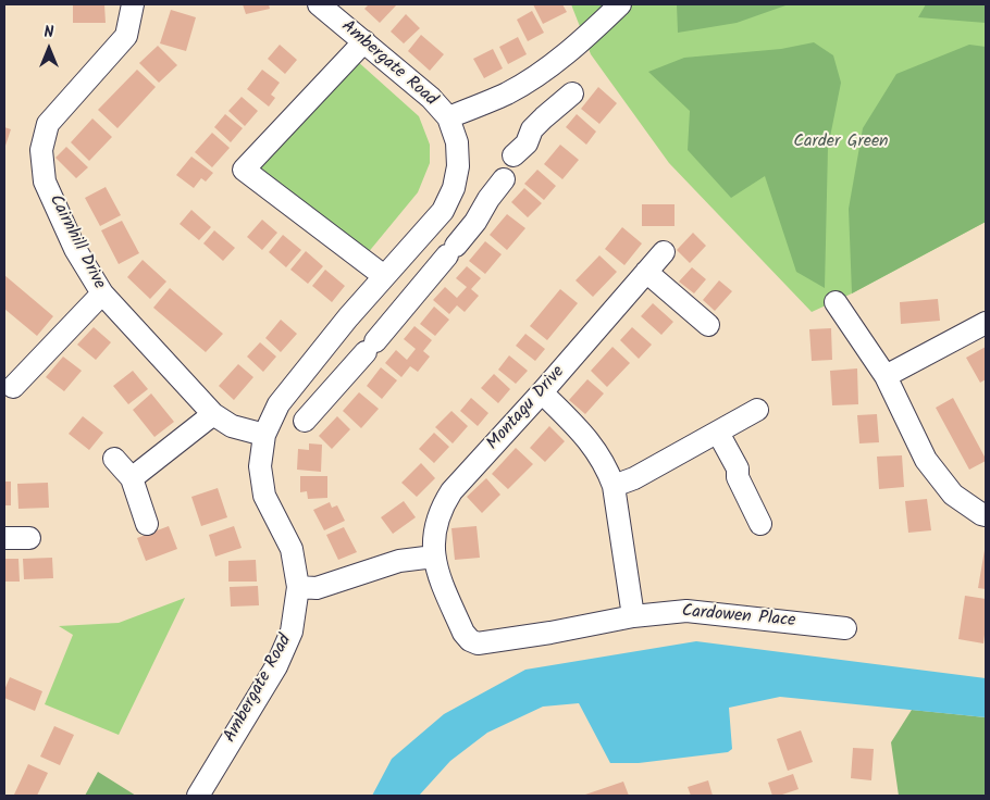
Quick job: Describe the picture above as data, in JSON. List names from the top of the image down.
{
  "streets": {
    "street": [
      "Ambergate Road",
      "Cairnhill Drive",
      "Montagu Drive",
      "Cardowen Place"
    ]
  },
  "crossings": [
    ["Ambergate Road", "Cairnhill Drive"],
    ["Montagu Drive", "Cardowen Place"]
  ],
  "parks": ["Carder Green"],
  "north": "top"
}
